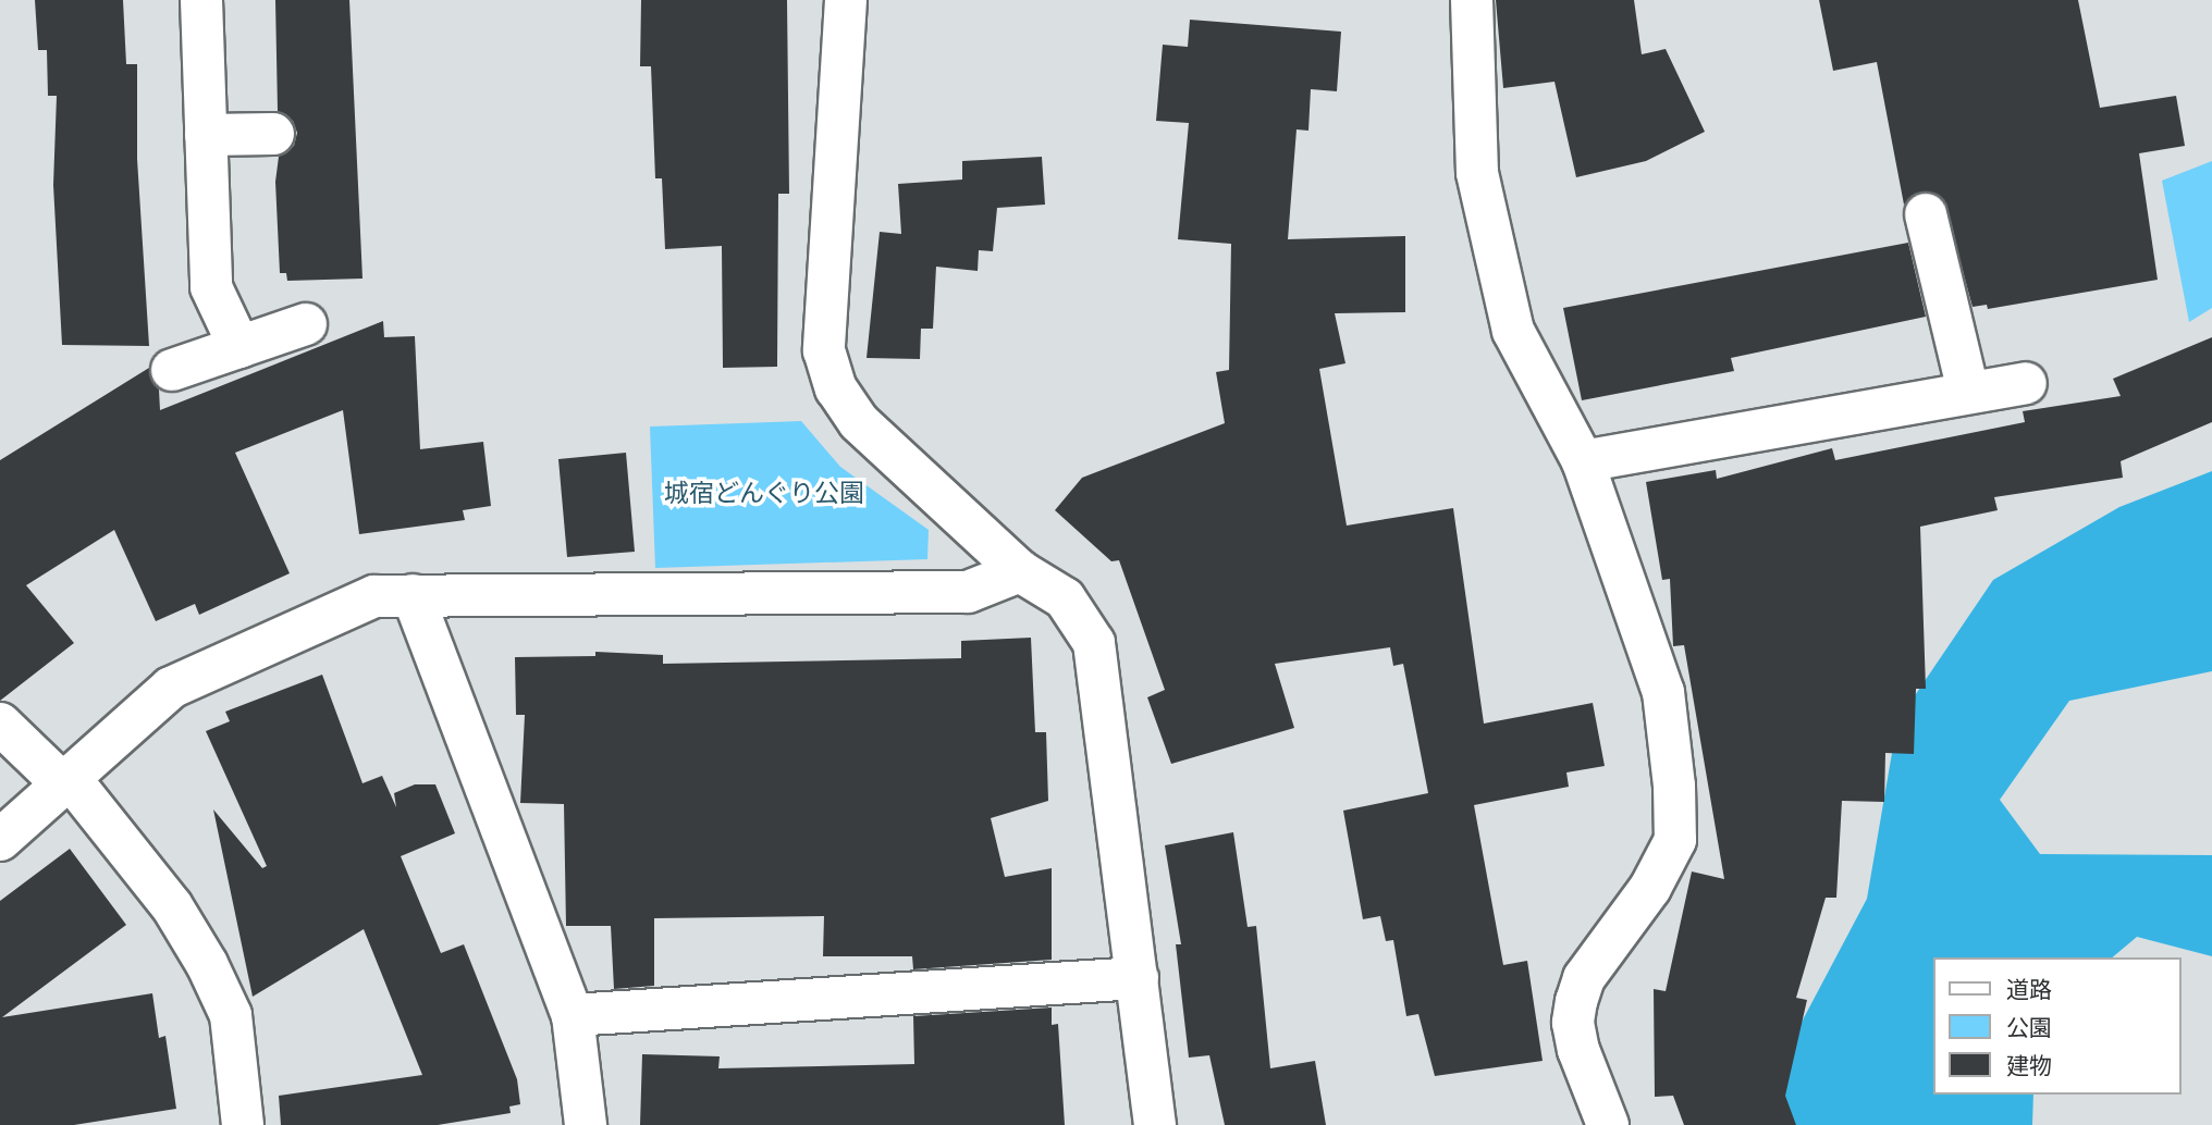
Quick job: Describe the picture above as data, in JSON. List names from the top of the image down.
{
  "parks": ["城宿どんぐり公園"],
  "legend": ["道路", "公園", "建物"]
}
